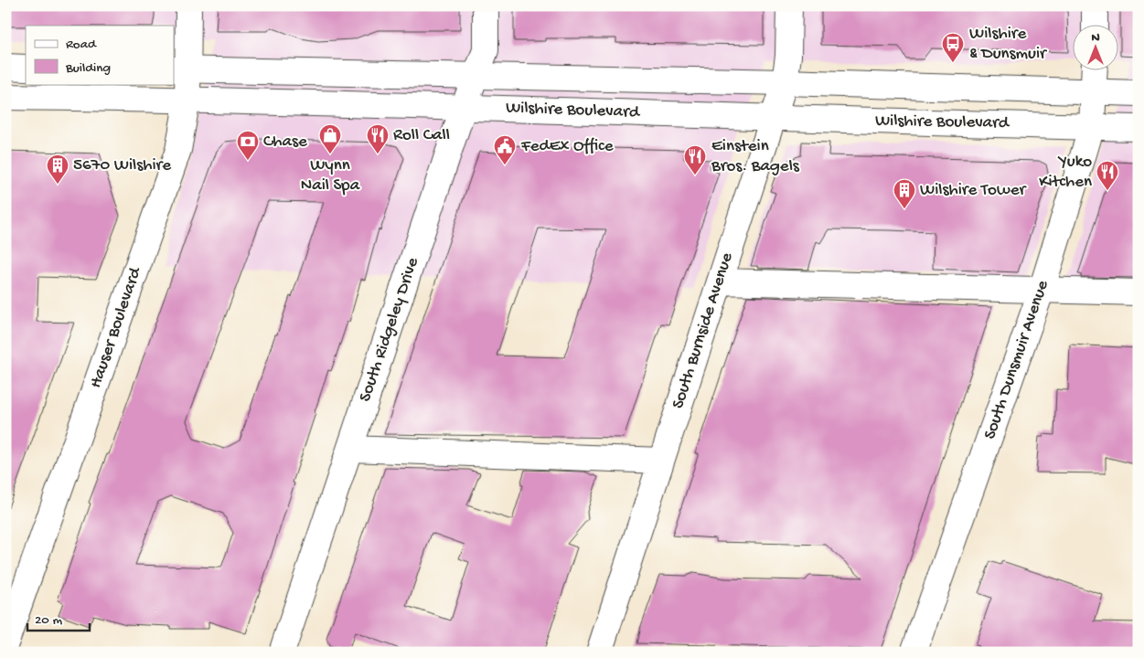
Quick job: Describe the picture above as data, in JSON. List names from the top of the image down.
{
  "streets": {
    "street": [
      "Wilshire Boulevard",
      "Hauser Boulevard",
      "South Ridgeley Drive",
      "South Burnside Avenue",
      "South Dunsmuir Avenue"
    ]
  },
  "crossings": [
    ["Wilshire Boulevard", "Hauser Boulevard"],
    ["Wilshire Boulevard", "South Ridgeley Drive"],
    ["Wilshire Boulevard", "South Burnside Avenue"],
    ["Wilshire Boulevard", "South Dunsmuir Avenue"]
  ],
  "places": {
    "bus stop": ["Wilshire & Dunsmuir"],
    "shop": ["Wynn Nail Spa"],
    "restaurant": ["Roll Call", "Einstein Bros. Bagels", "Yuko Kitchen"],
    "bank": ["Chase"],
    "public building": ["FedEx Office"],
    "building": ["5670 Wilshire", "Wilshire Tower"]
  },
  "legend": ["Road", "Building"],
  "scale_bar": "20 m",
  "north": "top"
}
